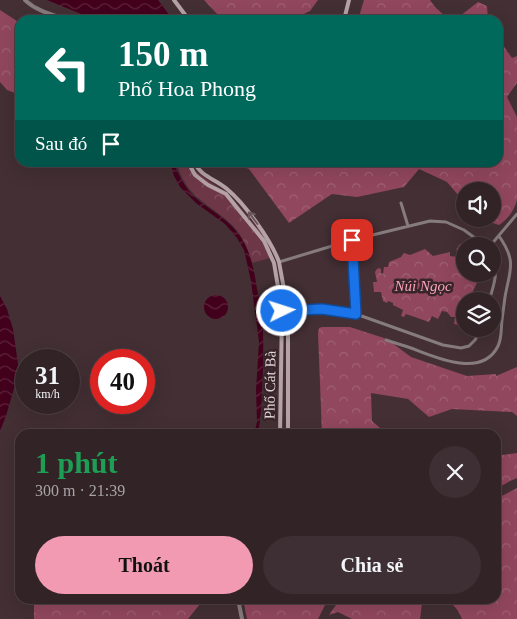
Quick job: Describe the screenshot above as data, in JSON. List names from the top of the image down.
{
  "streets": {
    "main road": ["Phố Cát Bà"]
  },
  "parks": ["Núi Ngọc"],
  "page": {
    "turn": ["150 m", "Phố Hoa Phong"],
    "then": "Sau đó",
    "speed": "31 km/h",
    "limit": "40",
    "heading": ["1 phút", "300 m · 21:39"],
    "buttons": ["Thoát", "Chia sẻ"]
  }
}
